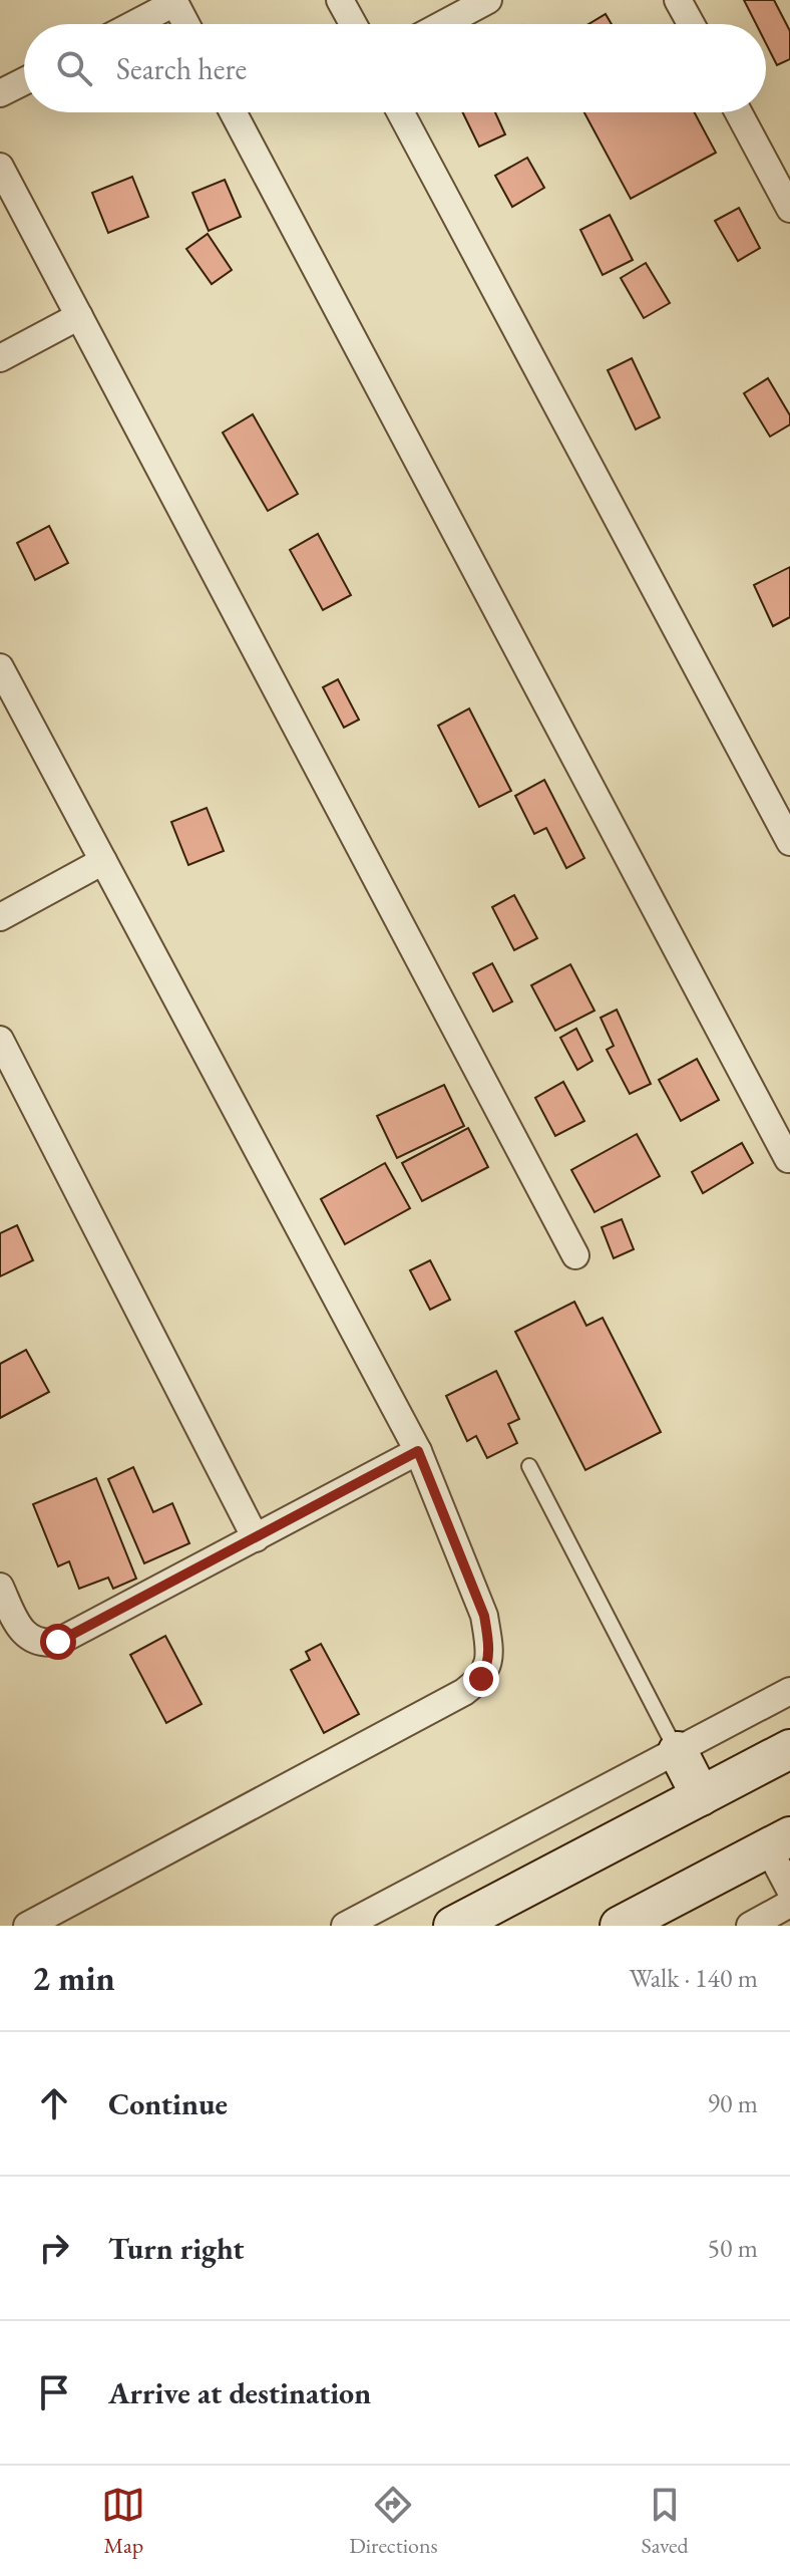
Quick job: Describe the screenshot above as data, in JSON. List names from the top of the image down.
{
  "page": {
    "search": "Search here",
    "heading": ["2 min", "Walk · 140 m"],
    "list": [
      ["Continue", "90 m"],
      ["Turn right", "50 m"],
      "Arrive at destination"
    ],
    "nav": ["Map", "Directions", "Saved"]
  }
}
